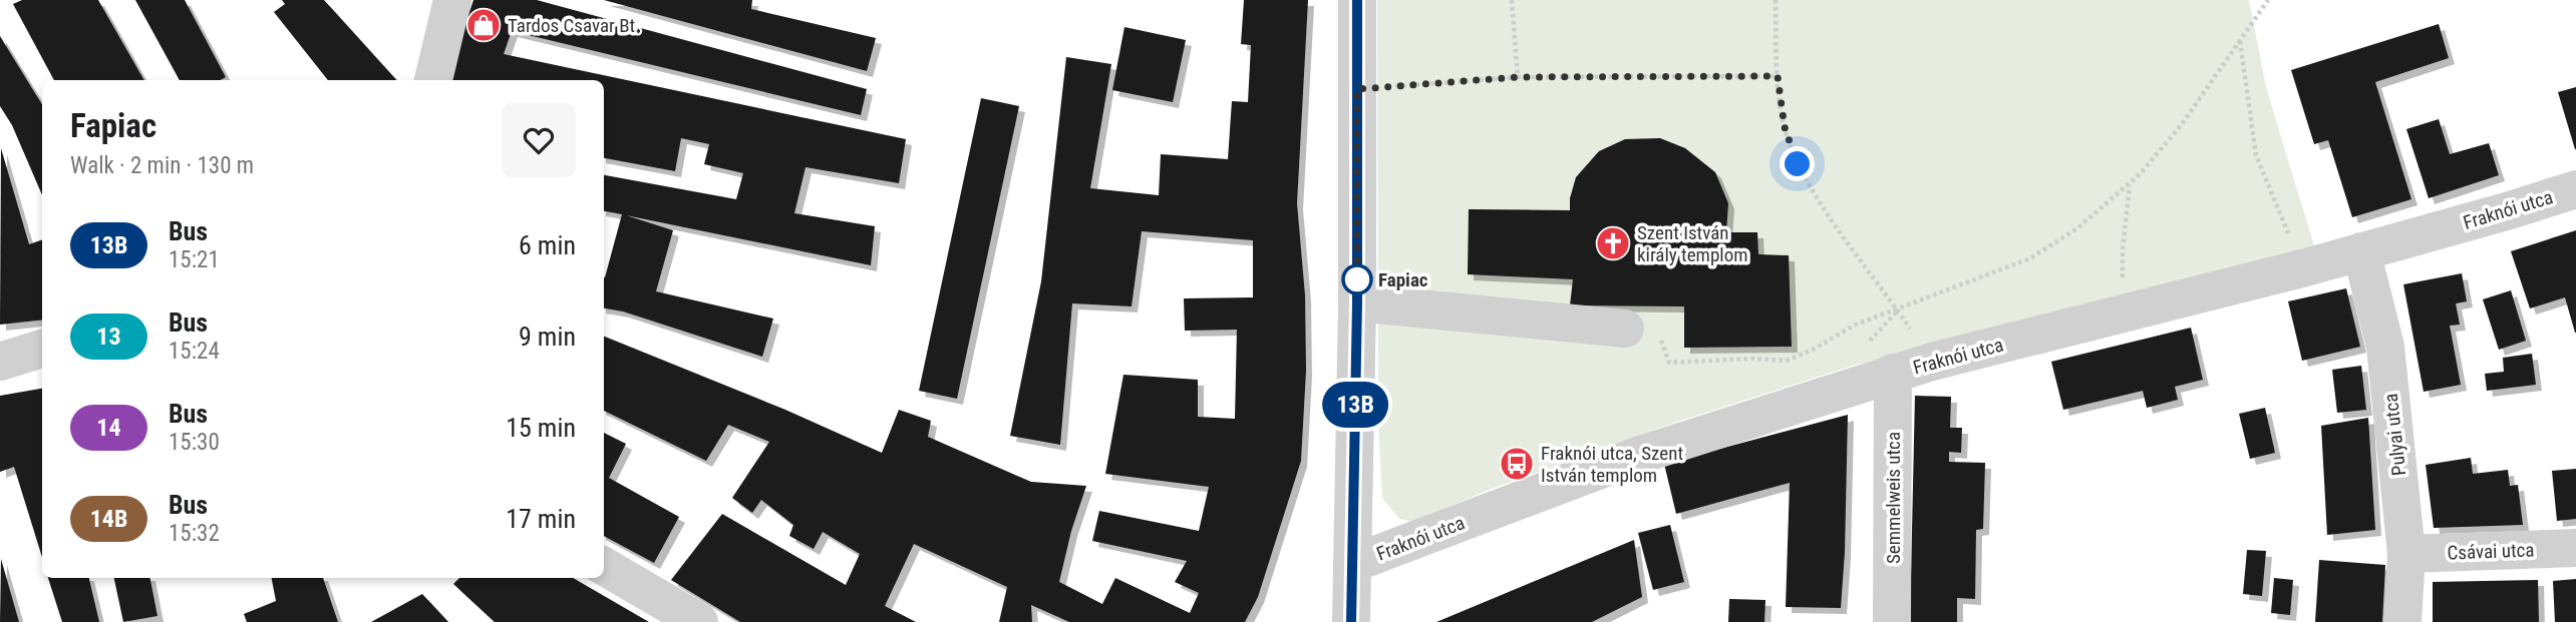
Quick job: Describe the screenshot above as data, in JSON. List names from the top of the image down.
{
  "streets": {
    "street": [
      "Fraknói utca",
      "Pulyai utca",
      "Semmelweis utca",
      "Csávai utca"
    ]
  },
  "crossings": [
    ["Fraknói utca", "Pulyai utca"],
    ["Fraknói utca", "Semmelweis utca"],
    ["Pulyai utca", "Csávai utca"]
  ],
  "places": {
    "shop": ["Tardos Csavar Bt."],
    "church": ["Szent István király templom"],
    "other": ["Fapiac"],
    "bus stop": ["Fraknói utca, Szent István templom"]
  },
  "lines": ["bus line 13B"],
  "page": {
    "on_map": "13B",
    "heading": ["Fapiac", "Walk · 2 min · 130 m"],
    "list": [
      {
        "mark": "13B",
        "name": "Bus",
        "note": "15:21",
        "value": "6 min"
      },
      {
        "mark": "13",
        "name": "Bus",
        "note": "15:24",
        "value": "9 min"
      },
      {
        "mark": "14",
        "name": "Bus",
        "note": "15:30",
        "value": "15 min"
      },
      {
        "mark": "14B",
        "name": "Bus",
        "note": "15:32",
        "value": "17 min"
      }
    ]
  }
}
